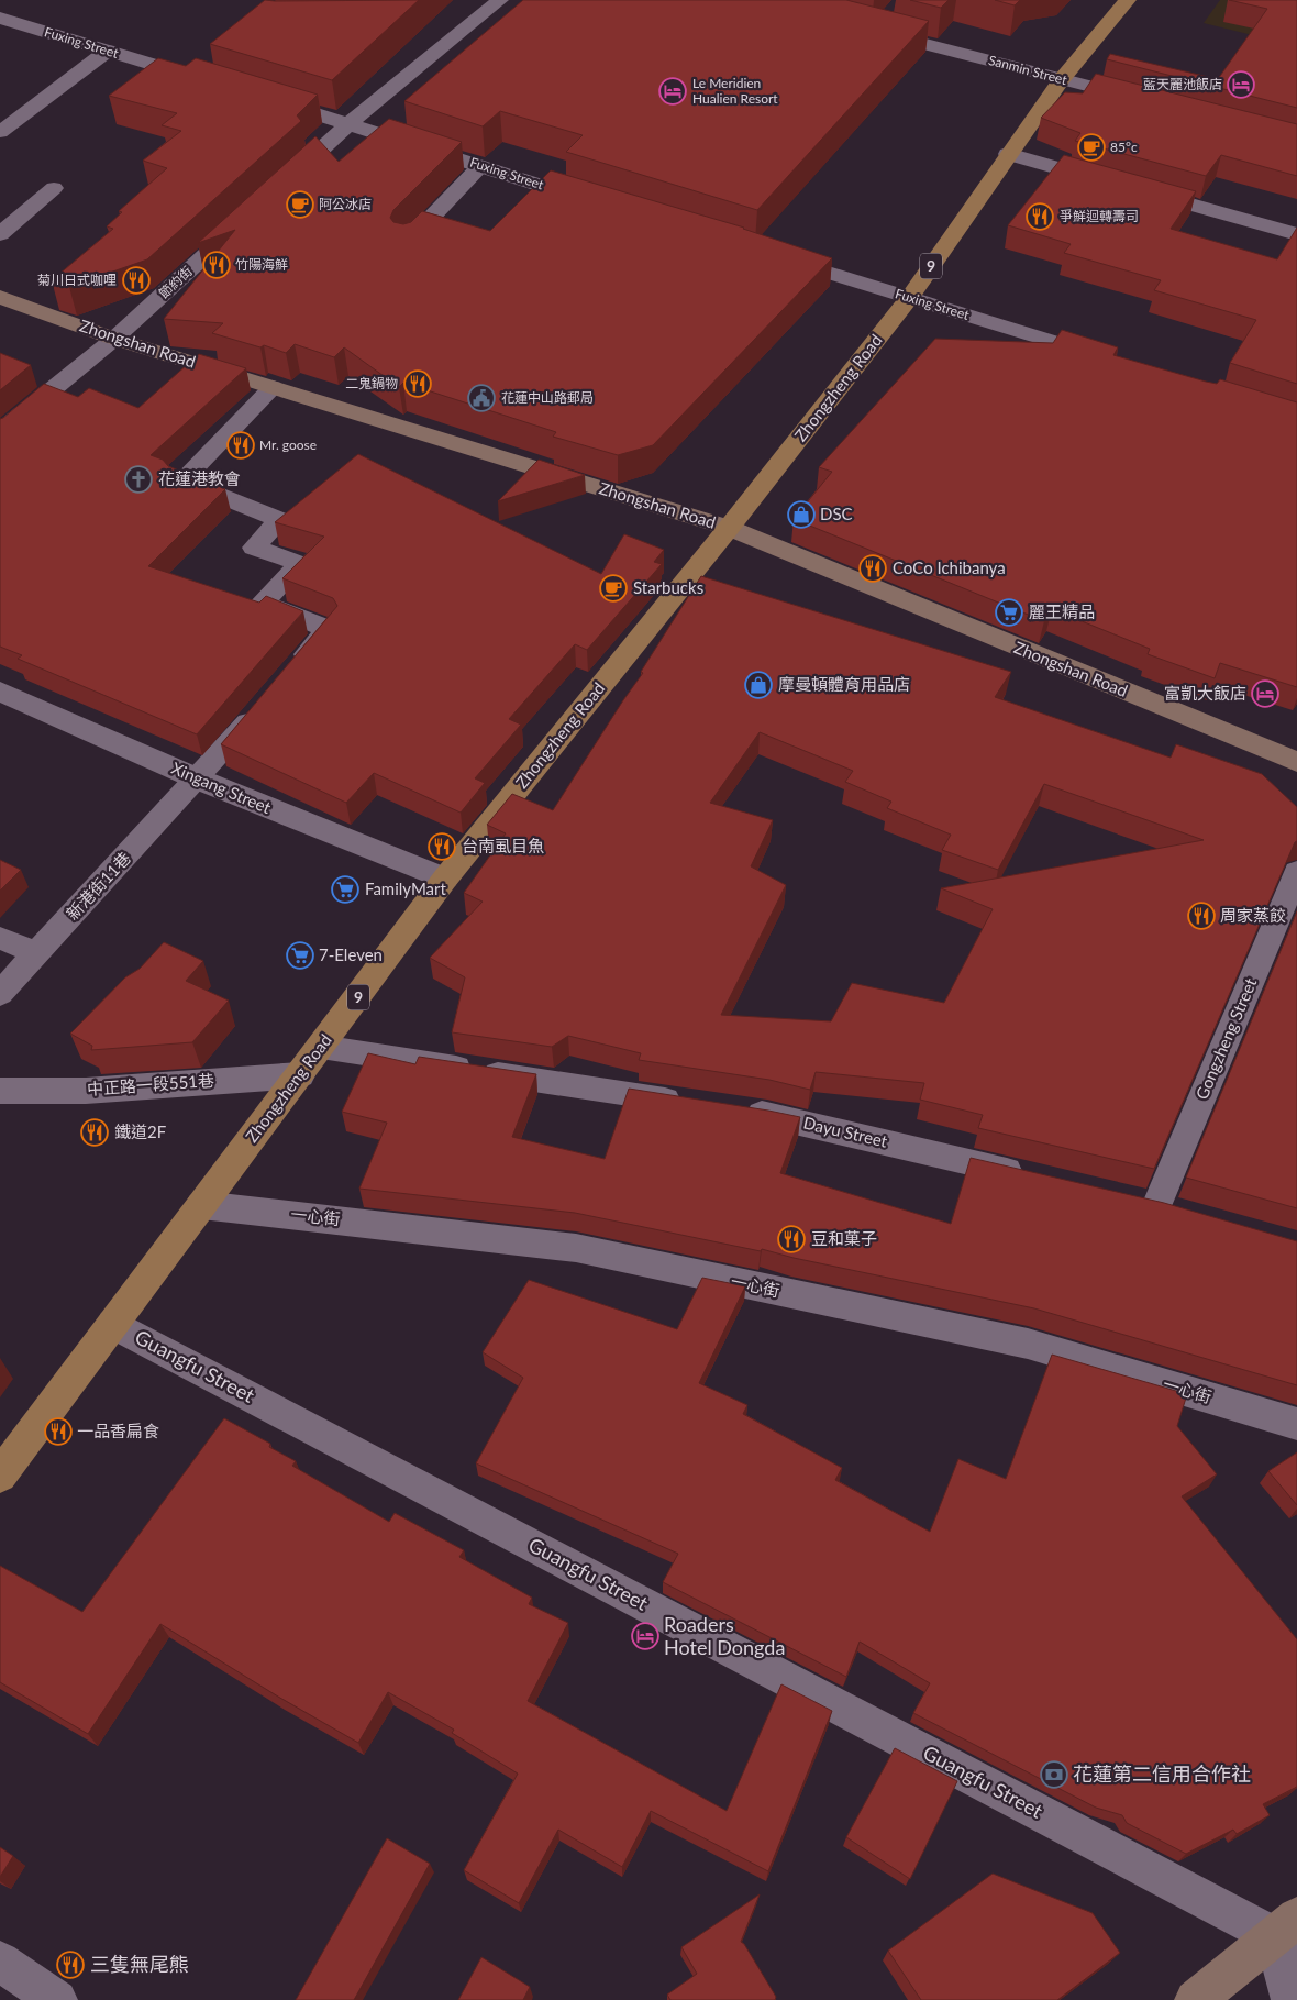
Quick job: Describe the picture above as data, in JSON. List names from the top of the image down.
{
  "streets": {
    "main road": ["9", "Zhongzheng Road"],
    "street": [
      "Fuxing Street",
      "Sanmin Street",
      "節約街",
      "Zhongshan Road",
      "Xingang Street",
      "中正路一段551巷",
      "一心街",
      "Guangfu Street"
    ],
    "lane": ["新港街11巷", "Gongzheng Street", "Dayu Street"]
  },
  "crossings": [
    ["Fuxing Street", "Zhongzheng Road"],
    ["Sanmin Street", "Zhongzheng Road"],
    ["節約街", "Zhongshan Road"],
    ["Zhongshan Road", "Zhongzheng Road"],
    ["Zhongzheng Road", "Xingang Street"],
    ["Zhongzheng Road", "中正路一段551巷"],
    ["Zhongzheng Road", "一心街"],
    ["Zhongzheng Road", "Guangfu Street"],
    ["Xingang Street", "新港街11巷"]
  ],
  "places": {
    "hotel": [
      "藍天麗池飯店",
      "Le Meridien Hualien Resort",
      "富凱大飯店",
      "Roaders Hotel Dongda"
    ],
    "cafe": ["85°c", "阿公冰店", "Starbucks"],
    "restaurant": [
      "爭鮮迴轉壽司",
      "竹陽海鮮",
      "菊川日式咖哩",
      "二鬼鍋物",
      "Mr. goose",
      "CoCo Ichibanya",
      "台南虱目魚",
      "周家蒸餃",
      "鐵道2F",
      "豆和菓子",
      "一品香扁食",
      "三隻無尾熊"
    ],
    "public building": ["花蓮中山路郵局"],
    "church": ["花蓮港教會"],
    "shop": ["DSC", "摩曼頓體育用品店"],
    "supermarket": ["麗王精品", "FamilyMart", "7-Eleven"],
    "bank": ["花蓮第二信用合作社"]
  }
}
